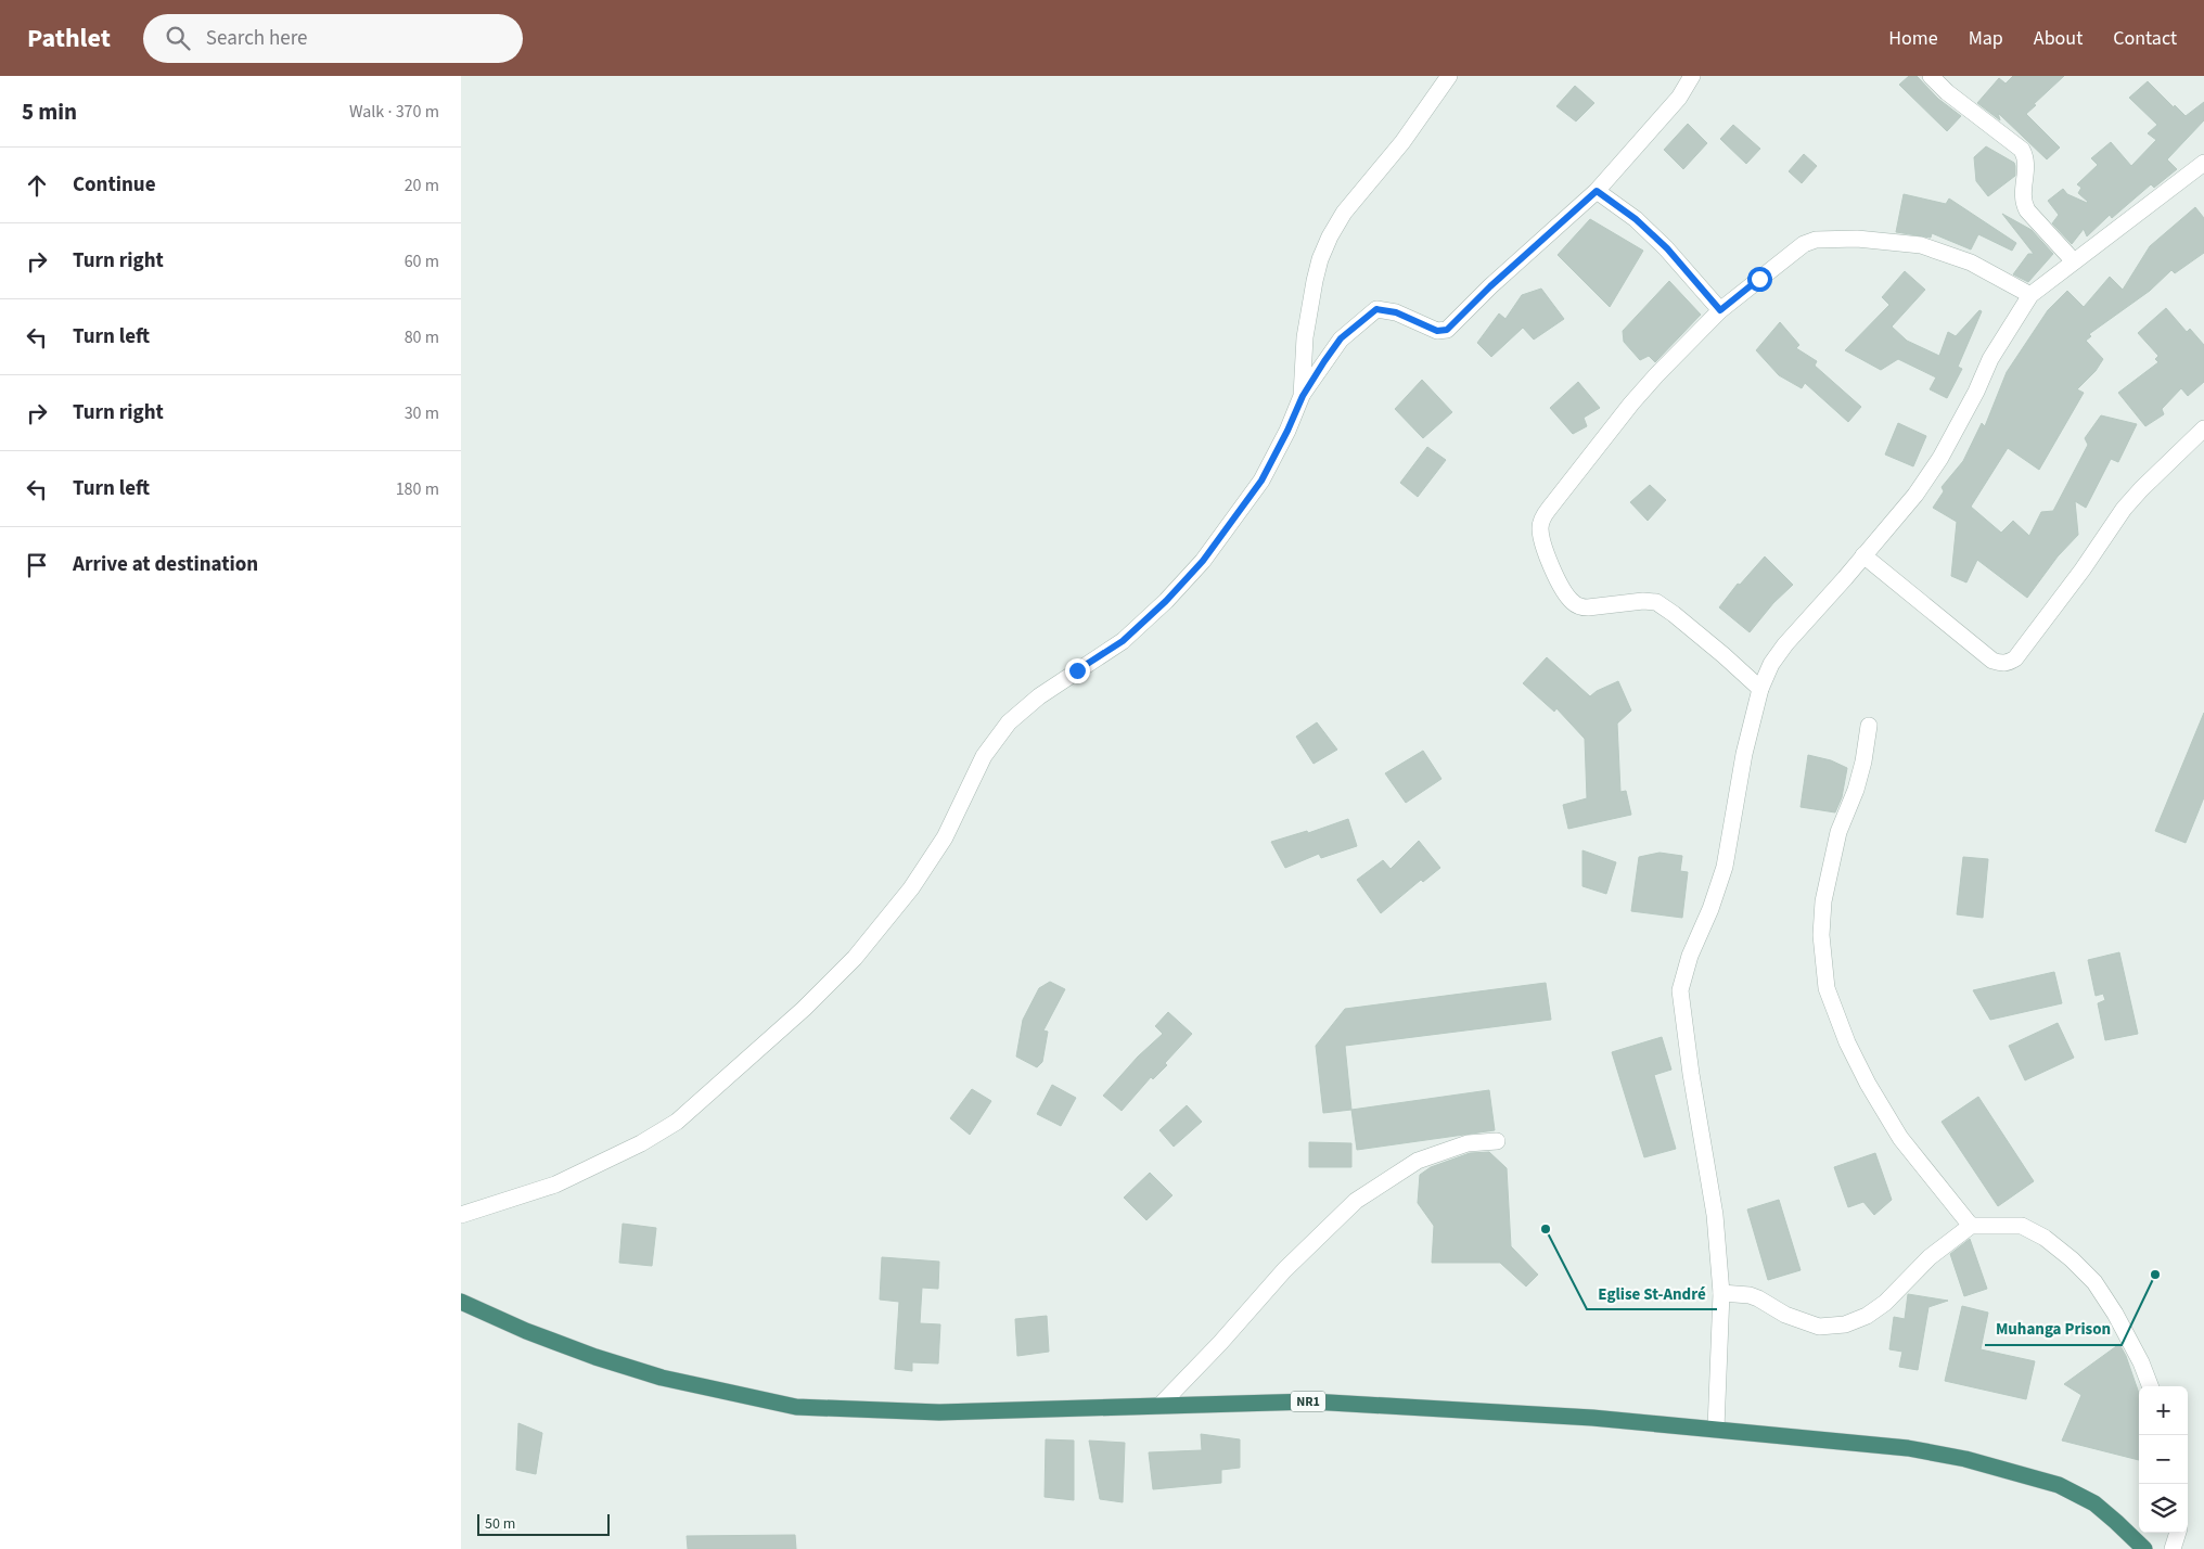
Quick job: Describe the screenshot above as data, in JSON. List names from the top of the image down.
{
  "streets": {
    "highway": ["NR1"]
  },
  "places": ["Eglise St-André", "Muhanga Prison"],
  "scale_bar": "50 m",
  "page": {
    "header": "Pathlet",
    "search": "Search here",
    "nav": [
      "Home",
      "Map",
      "About",
      "Contact"
    ],
    "heading": ["5 min", "Walk · 370 m"],
    "list": [
      ["Continue", "20 m"],
      ["Turn right", "60 m"],
      ["Turn left", "80 m"],
      ["Turn right", "30 m"],
      ["Turn left", "180 m"],
      "Arrive at destination"
    ],
    "map_buttons": ["+", "−"],
    "scale": "50 m"
  }
}
